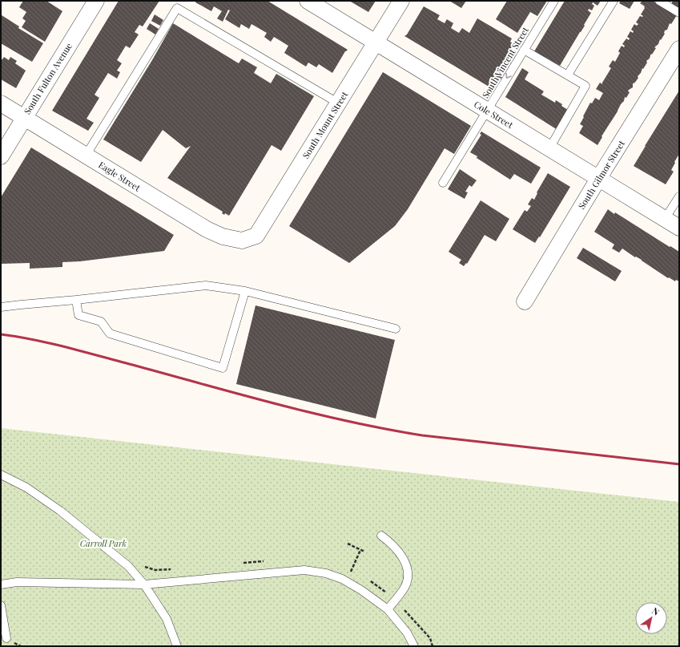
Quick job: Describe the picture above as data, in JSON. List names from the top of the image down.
{
  "streets": {
    "street": [
      "South Fulton Avenue",
      "Cole Street",
      "South Mount Street",
      "South Gilmor Street",
      "Eagle Street"
    ],
    "lane": ["South Vincent Street"]
  },
  "crossings": [
    ["South Vincent Street", "Cole Street"],
    ["South Fulton Avenue", "Eagle Street"],
    ["Cole Street", "South Mount Street"],
    ["Cole Street", "South Gilmor Street"],
    ["South Mount Street", "Eagle Street"]
  ],
  "parks": ["Carroll Park"],
  "north": "top right"
}
